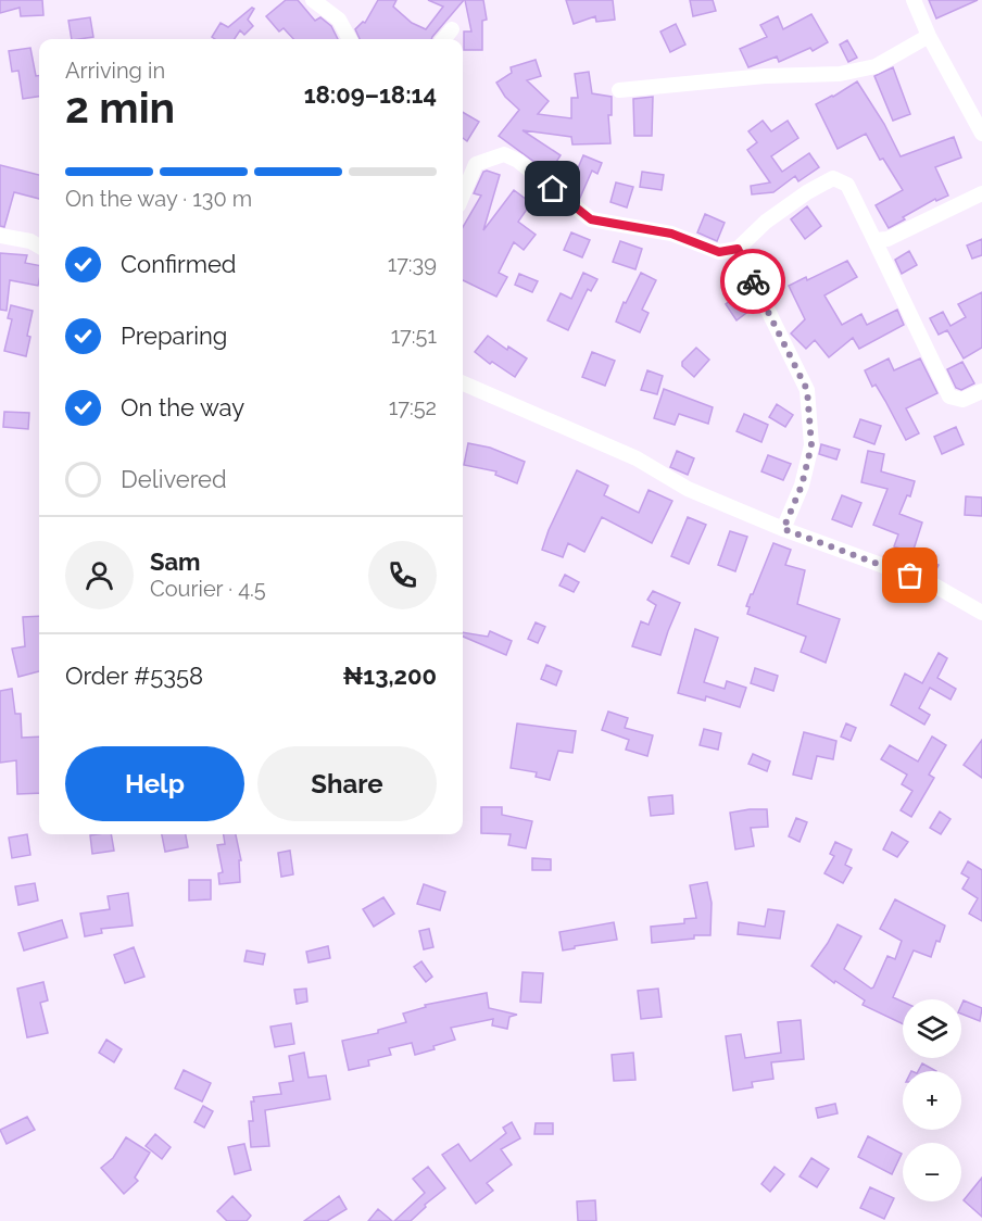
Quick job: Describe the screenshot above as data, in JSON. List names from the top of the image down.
{
  "page": {
    "heading": ["2 min", "Arriving in", "18:09–18:14"],
    "panel": [
      "Sam",
      "Courier · 4.5",
      "Order #5358",
      "₦13,200"
    ],
    "bar": "On the way · 130 m",
    "list": [
      ["Confirmed", "17:39"],
      ["Preparing", "17:51"],
      ["On the way", "17:52"],
      "Delivered"
    ],
    "buttons": ["Help", "Share"],
    "map_buttons": ["+", "−"]
  }
}
